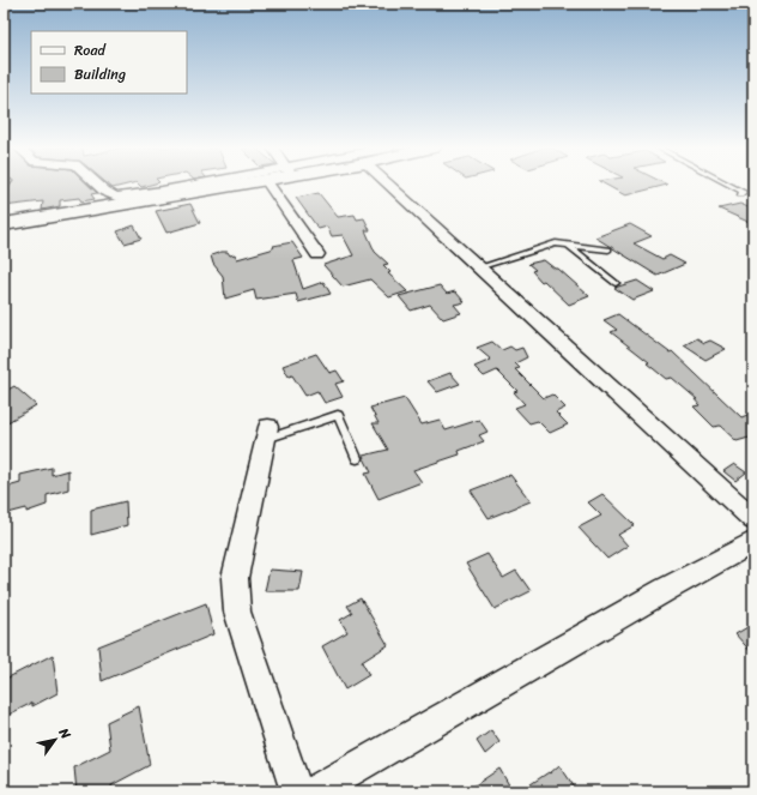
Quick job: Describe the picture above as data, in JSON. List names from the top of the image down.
{
  "legend": ["Road", "Building"],
  "north": "top right"
}
